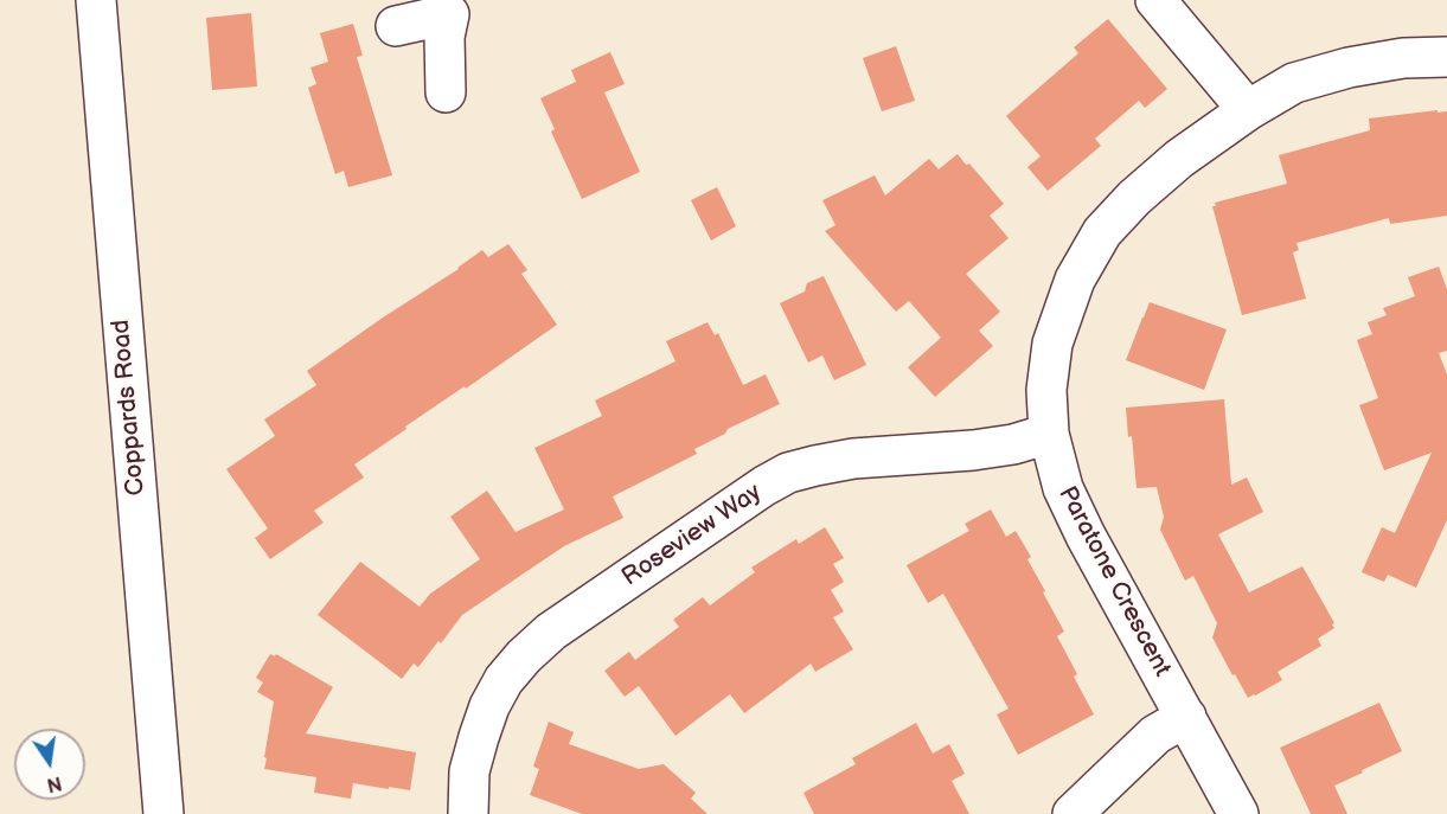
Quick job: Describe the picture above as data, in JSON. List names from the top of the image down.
{
  "streets": {
    "street": ["Coppards Road", "Roseview Way", "Paratone Crescent"]
  },
  "crossings": [
    ["Roseview Way", "Paratone Crescent"]
  ],
  "north": "bottom"
}
